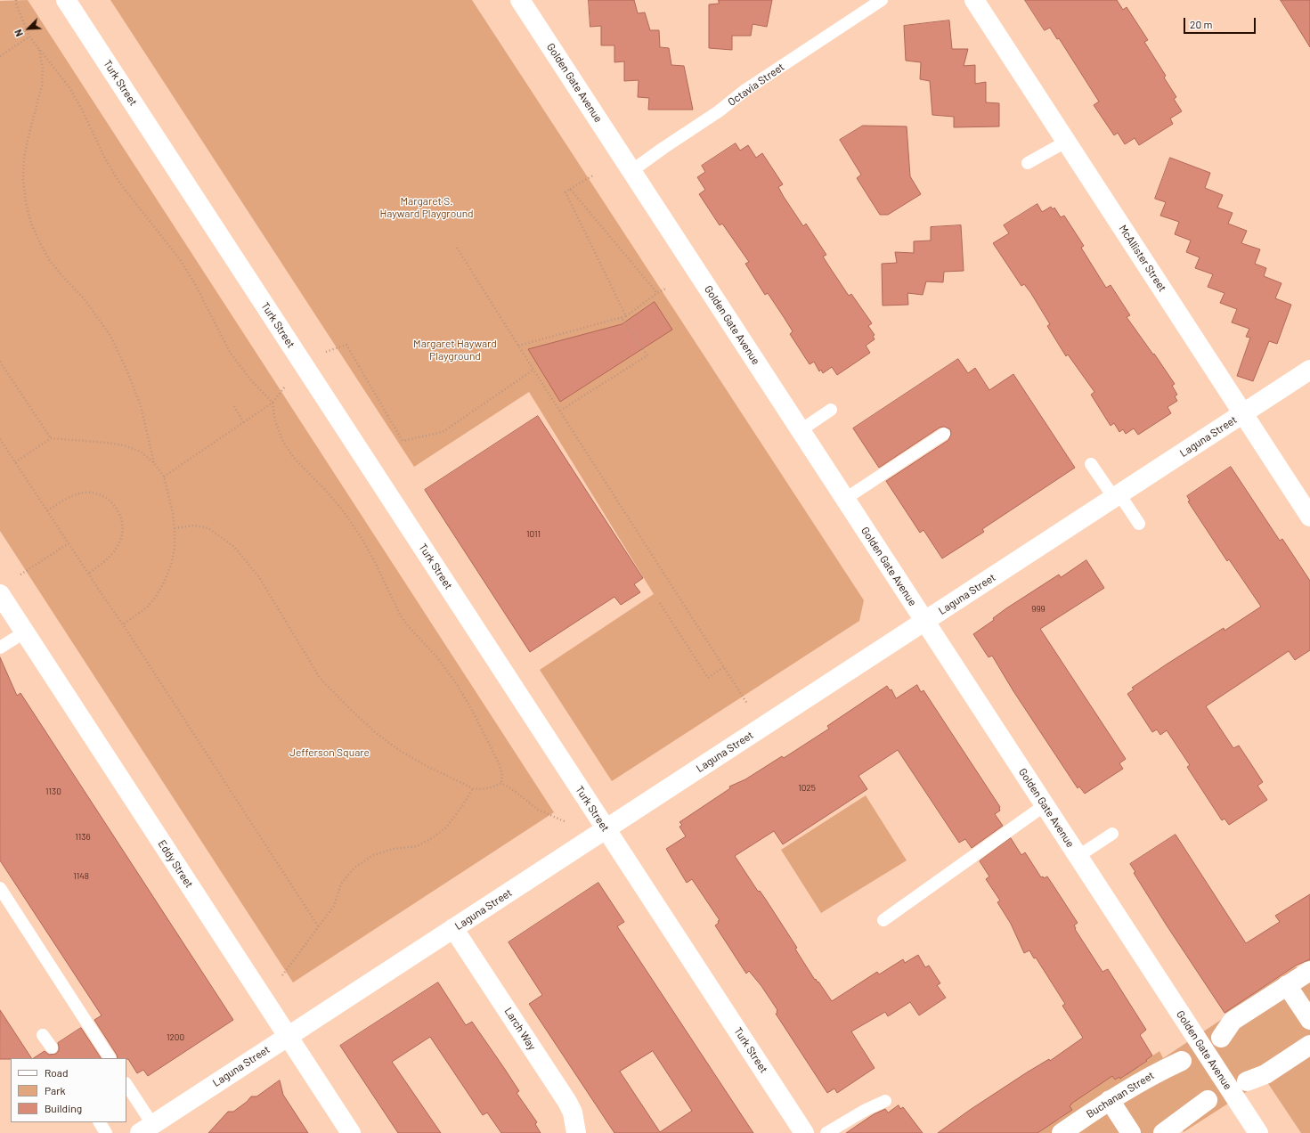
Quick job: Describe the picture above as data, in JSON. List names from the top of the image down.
{
  "streets": {
    "street": [
      "Turk Street",
      "Golden Gate Avenue",
      "McAllister Street",
      "Laguna Street",
      "Eddy Street",
      "Larch Way",
      "Buchanan Street"
    ],
    "lane": ["Octavia Street"]
  },
  "crossings": [
    ["Turk Street", "Laguna Street"],
    ["Golden Gate Avenue", "Octavia Street"],
    ["Golden Gate Avenue", "Laguna Street"],
    ["McAllister Street", "Laguna Street"],
    ["Laguna Street", "Eddy Street"],
    ["Laguna Street", "Larch Way"]
  ],
  "parks": ["Margaret S. Hayward Playground", "Margaret Hayward Playground", "Jefferson Square"],
  "house_numbers": [
    "1011",
    "999",
    "1025",
    "1130",
    "1136",
    "1148",
    "1200"
  ],
  "legend": ["Road", "Park", "Building"],
  "scale_bar": "20 m",
  "north": "bottom left"
}
